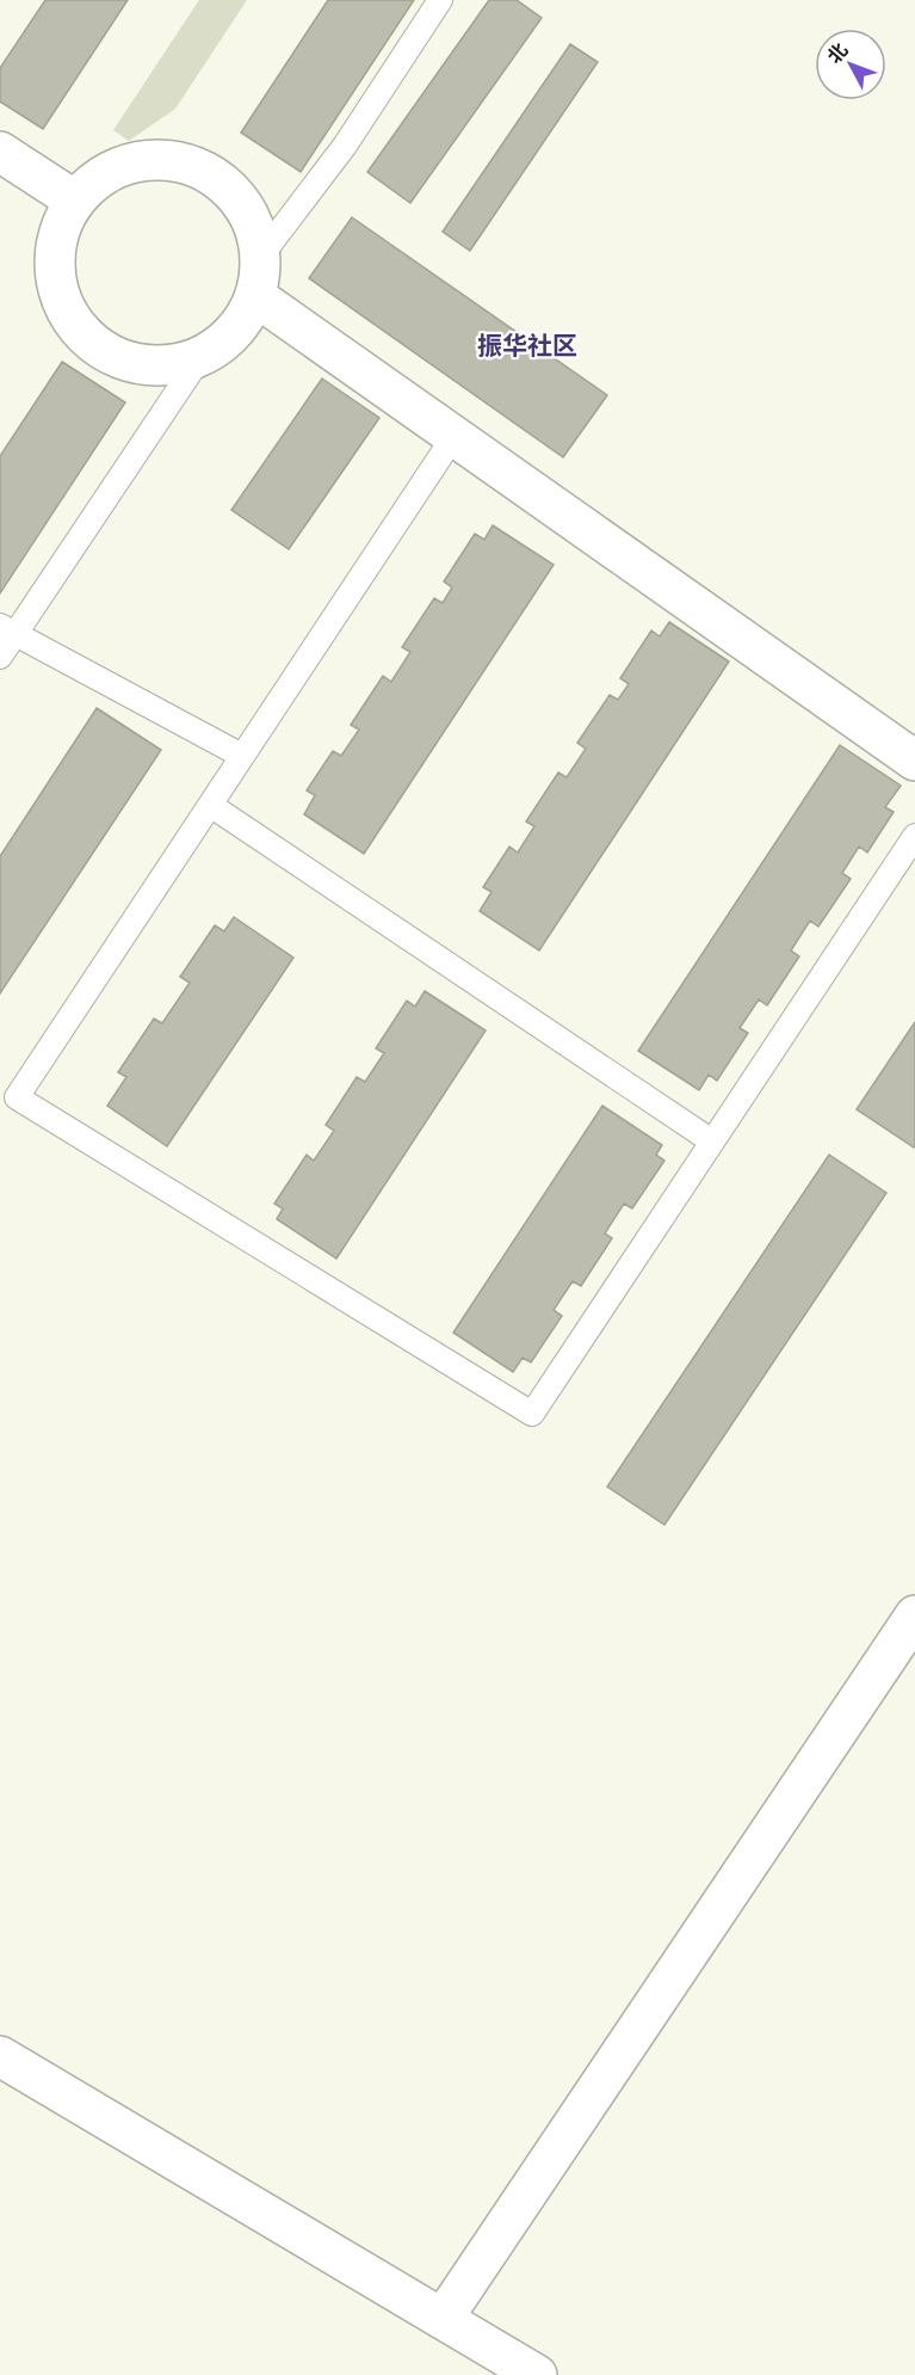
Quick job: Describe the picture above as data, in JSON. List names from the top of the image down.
{
  "districts": ["振华社区"],
  "north": "top left"
}
